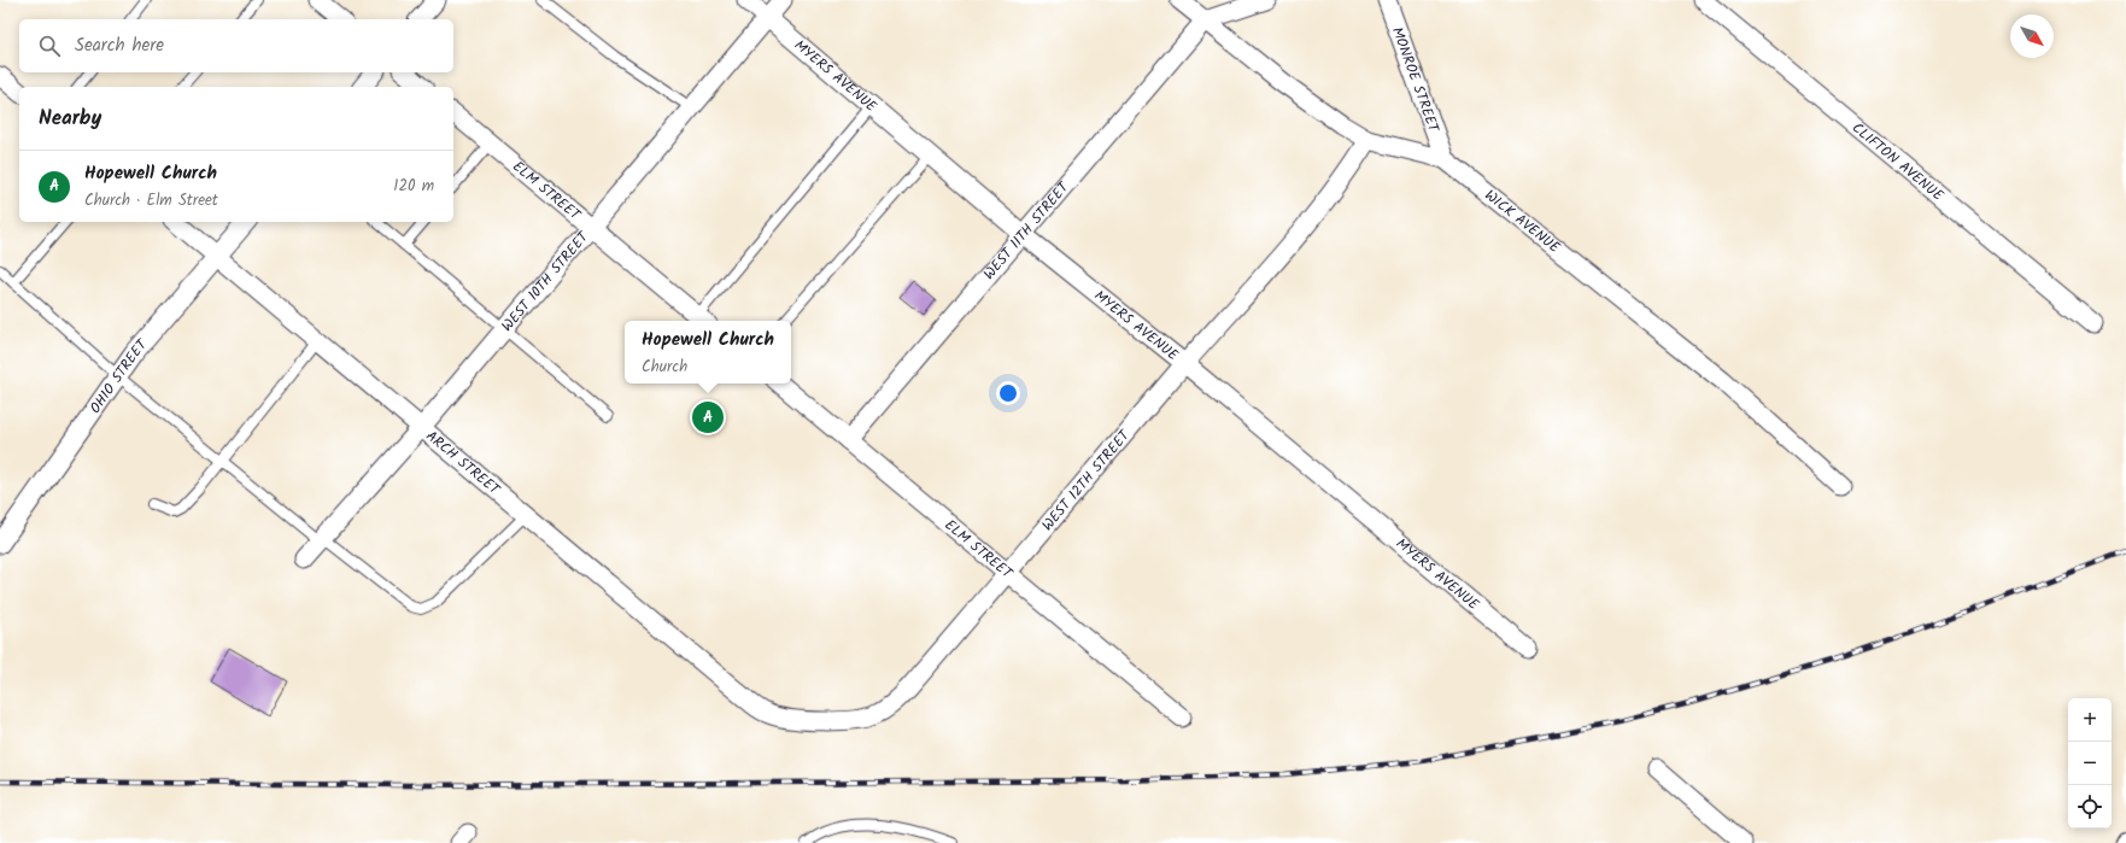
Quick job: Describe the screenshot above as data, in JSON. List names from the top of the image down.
{
  "streets": {
    "street": [
      "MYERS AVENUE",
      "MONROE STREET",
      "CLIFTON AVENUE",
      "ELM STREET",
      "WICK AVENUE",
      "WEST 11TH STREET",
      "WEST 10TH STREET",
      "OHIO STREET",
      "ARCH STREET",
      "WEST 12TH STREET"
    ]
  },
  "crossings": [
    ["MYERS AVENUE", "WEST 11TH STREET"],
    ["MYERS AVENUE", "WEST 10TH STREET"],
    ["MYERS AVENUE", "WEST 12TH STREET"],
    ["MONROE STREET", "WICK AVENUE"],
    ["ELM STREET", "WEST 11TH STREET"],
    ["ELM STREET", "WEST 10TH STREET"],
    ["ELM STREET", "WEST 12TH STREET"],
    ["WICK AVENUE", "WEST 11TH STREET"],
    ["WICK AVENUE", "WEST 12TH STREET"],
    ["WEST 10TH STREET", "ARCH STREET"],
    ["OHIO STREET", "ARCH STREET"],
    ["ARCH STREET", "WEST 12TH STREET"]
  ],
  "north": "bottom right",
  "page": {
    "search": "Search here",
    "heading": "Nearby",
    "list": [
      {
        "mark": "A",
        "name": "Hopewell Church",
        "note": "Church · Elm Street",
        "value": "120 m"
      }
    ],
    "popup": ["Hopewell Church", "Church"],
    "pins": "A",
    "map_buttons": ["+", "−"]
  }
}
